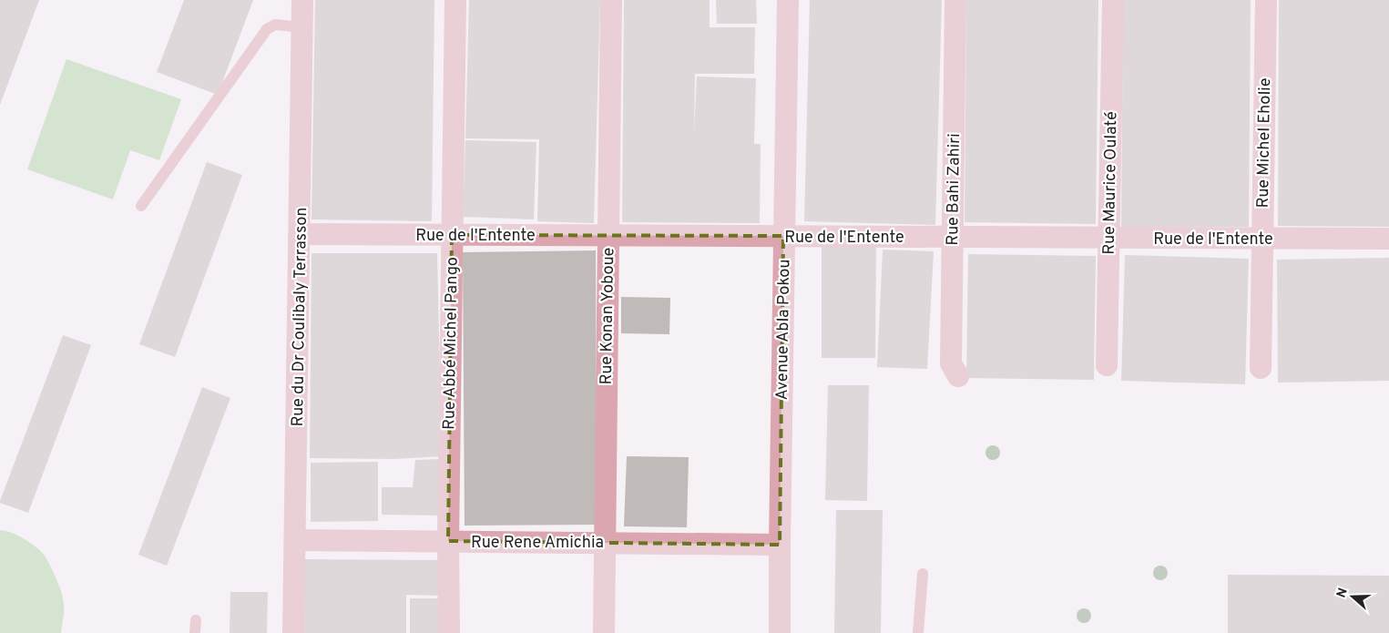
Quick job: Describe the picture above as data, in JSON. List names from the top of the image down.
{
  "streets": {
    "street": [
      "Rue Michel Eholie",
      "Rue Maurice Oulaté",
      "Rue Bahi Zahiri",
      "Rue de l'Entente",
      "Rue Konan Yoboue",
      "Rue du Dr Coulibaly Terrasson",
      "Avenue Abla Pokou",
      "Rue Abbé Michel Pango",
      "Rue Rene Amichia"
    ]
  },
  "crossings": [
    ["Rue Michel Eholie", "Rue de l'Entente"],
    ["Rue Maurice Oulaté", "Rue de l'Entente"],
    ["Rue Bahi Zahiri", "Rue de l'Entente"],
    ["Rue de l'Entente", "Rue Konan Yoboue"],
    ["Rue de l'Entente", "Rue du Dr Coulibaly Terrasson"],
    ["Rue de l'Entente", "Avenue Abla Pokou"],
    ["Rue de l'Entente", "Rue Abbé Michel Pango"],
    ["Rue Konan Yoboue", "Rue Rene Amichia"],
    ["Rue du Dr Coulibaly Terrasson", "Rue Rene Amichia"],
    ["Avenue Abla Pokou", "Rue Rene Amichia"],
    ["Rue Abbé Michel Pango", "Rue Rene Amichia"]
  ],
  "north": "left"
}
